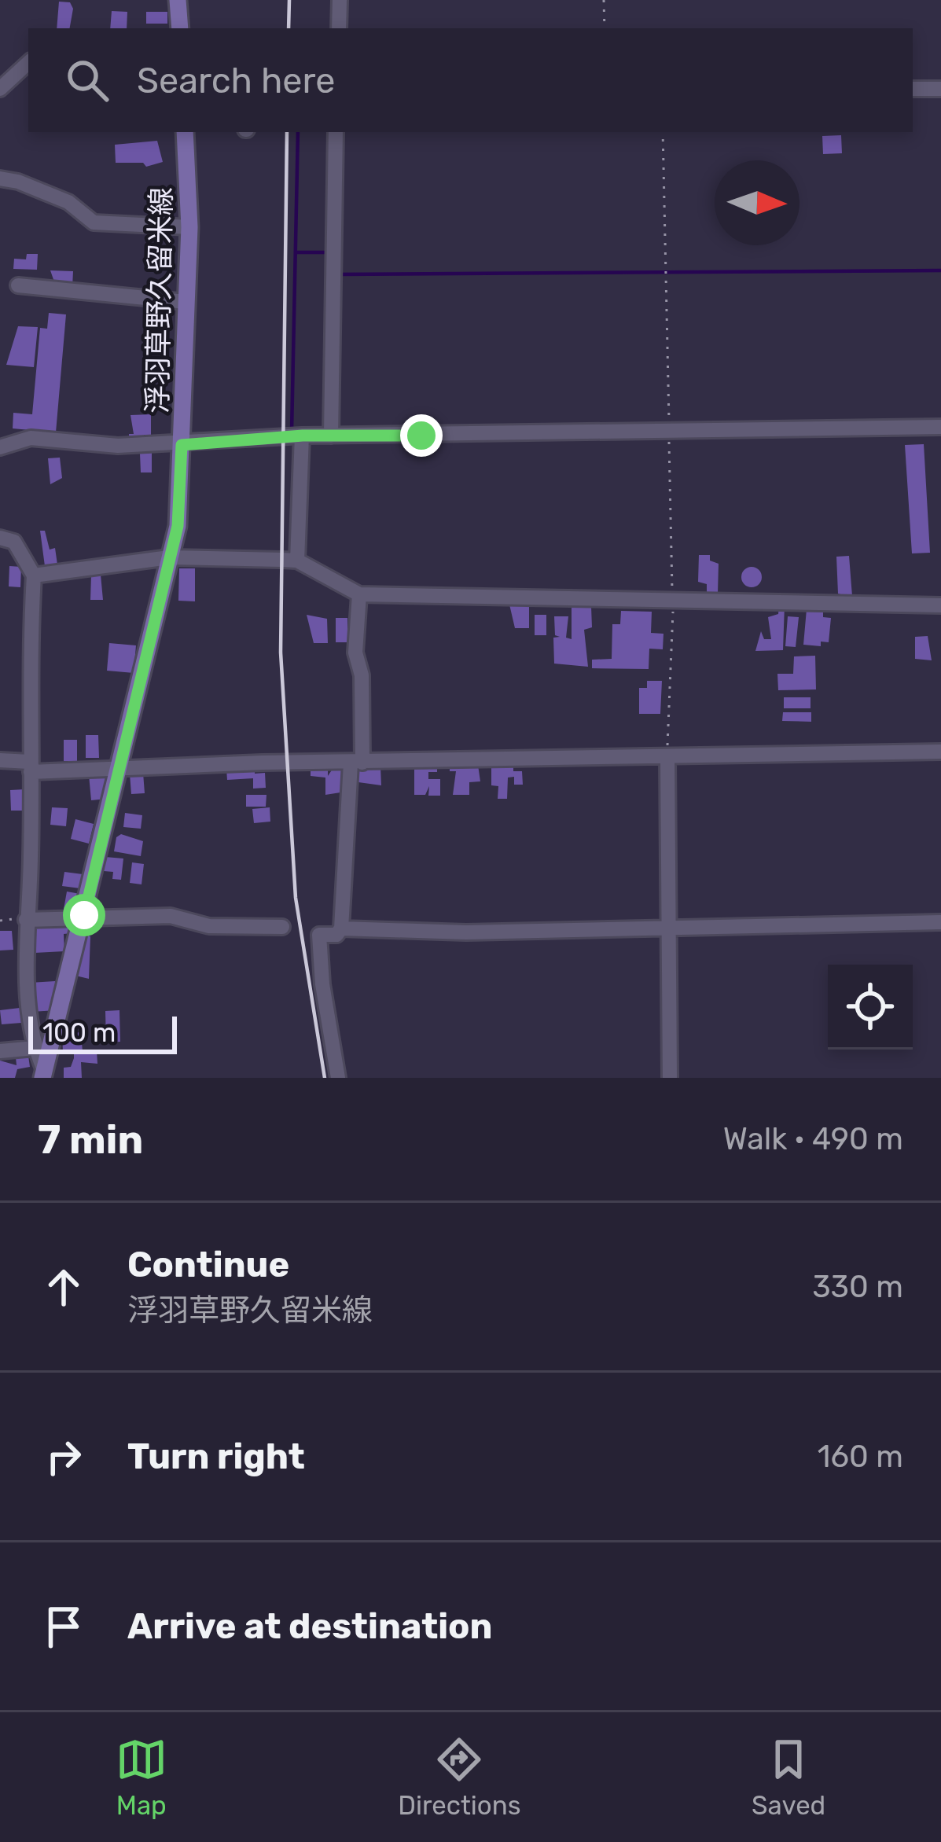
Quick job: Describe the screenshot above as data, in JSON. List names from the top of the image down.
{
  "streets": {
    "main road": ["浮羽草野久留米線"]
  },
  "scale_bar": "100 m",
  "north": "right",
  "page": {
    "search": "Search here",
    "scale": "100 m",
    "heading": ["7 min", "Walk · 490 m"],
    "list": [
      ["Continue", "浮羽草野久留米線", "330 m"],
      ["Turn right", "160 m"],
      "Arrive at destination"
    ],
    "nav": ["Map", "Directions", "Saved"]
  }
}
